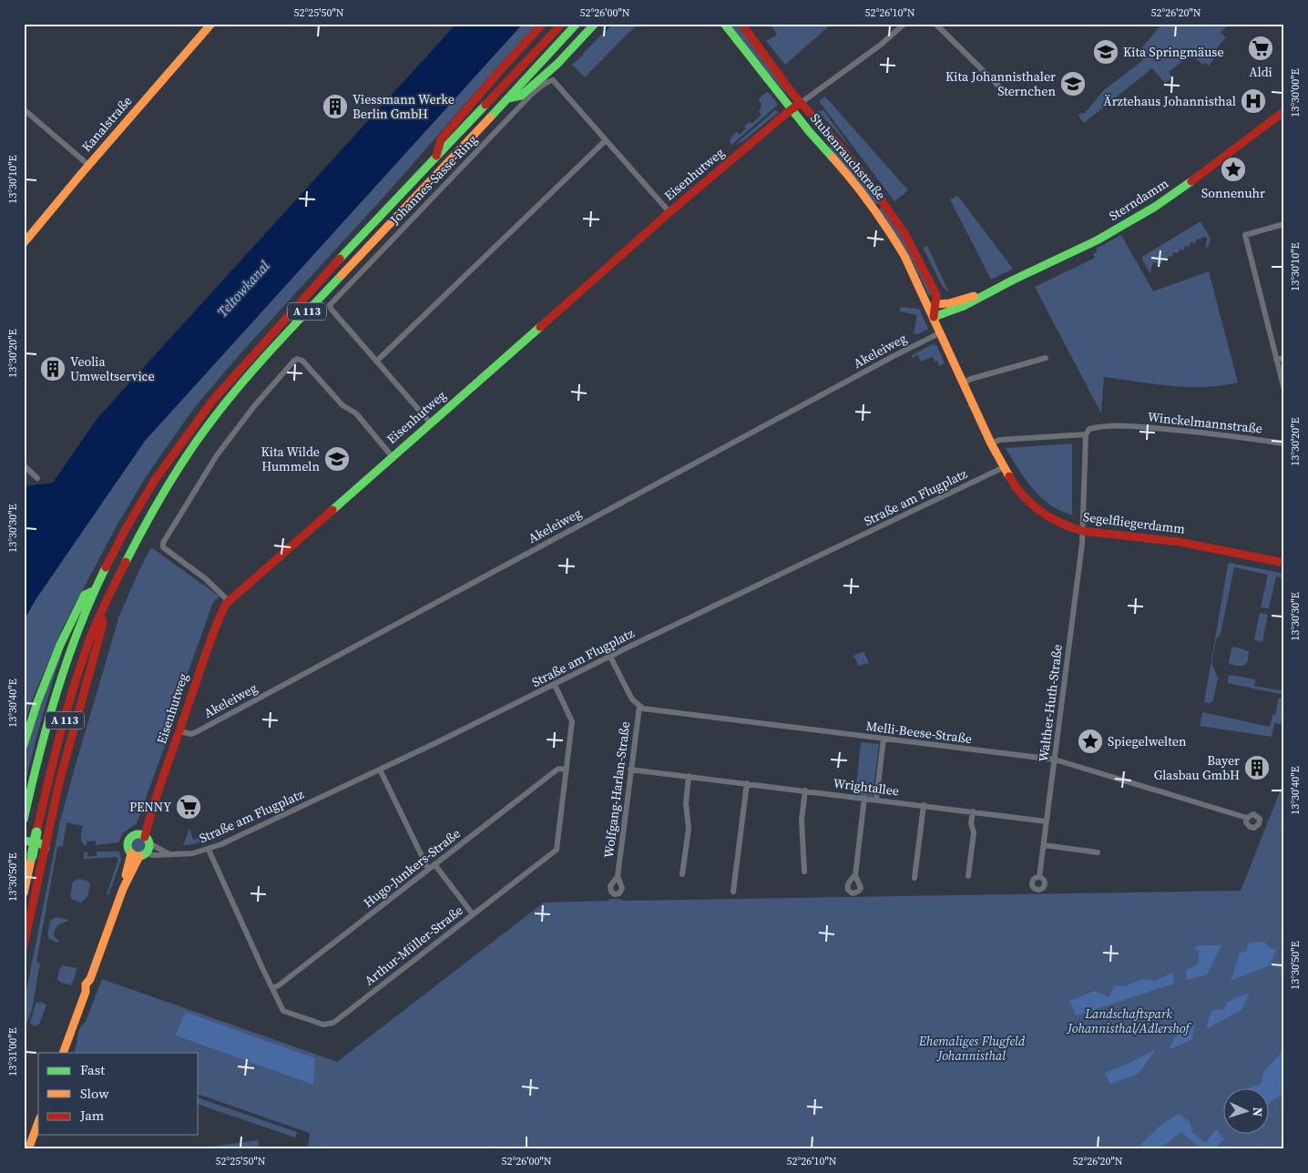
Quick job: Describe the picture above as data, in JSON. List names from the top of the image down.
{
  "streets": {
    "main road": [
      "Kanalstraße",
      "Stubenrauchstraße",
      "Eisenhutweg",
      "Sterndamm",
      "A 113",
      "Segelfliegerdamm"
    ],
    "street": [
      "Johannes-Sasse-Ring",
      "Akeleiweg",
      "Winckelmannstraße",
      "Straße am Flugplatz",
      "Walther-Huth-Straße",
      "Melli-Beese-Straße",
      "Wrightallee",
      "Wolfgang-Harlan-Straße",
      "Hugo-Junkers-Straße",
      "Arthur-Müller-Straße"
    ]
  },
  "crossings": [
    ["Stubenrauchstraße", "Eisenhutweg"],
    ["Stubenrauchstraße", "Sterndamm"],
    ["Stubenrauchstraße", "Akeleiweg"],
    ["Stubenrauchstraße", "Winckelmannstraße"],
    ["Stubenrauchstraße", "Segelfliegerdamm"],
    ["Eisenhutweg", "Johannes-Sasse-Ring"],
    ["Eisenhutweg", "Akeleiweg"],
    ["Eisenhutweg", "Straße am Flugplatz"],
    ["Winckelmannstraße", "Segelfliegerdamm"],
    ["Winckelmannstraße", "Walther-Huth-Straße"],
    ["Straße am Flugplatz", "Segelfliegerdamm"],
    ["Straße am Flugplatz", "Arthur-Müller-Straße"],
    ["Segelfliegerdamm", "Walther-Huth-Straße"],
    ["Walther-Huth-Straße", "Melli-Beese-Straße"],
    ["Walther-Huth-Straße", "Wrightallee"],
    ["Melli-Beese-Straße", "Wolfgang-Harlan-Straße"],
    ["Wrightallee", "Wolfgang-Harlan-Straße"],
    ["Hugo-Junkers-Straße", "Arthur-Müller-Straße"]
  ],
  "water": ["Teltowkanal"],
  "parks": ["Landschaftspark Johannisthal/Adlershof", "Ehemaliges Flugfeld Johannisthal"],
  "places": {
    "supermarket": ["Aldi", "PENNY"],
    "school or university": ["Kita Springmäuse", "Kita Johannisthaler Sternchen", "Kita Wilde Hummeln"],
    "hospital": ["Ärztehaus Johannisthal"],
    "building": ["Viessmann Werke Berlin GmbH", "Veolia Umweltservice", "Bayer Glasbau GmbH"],
    "place": ["Sonnenuhr", "Spiegelwelten"]
  },
  "legend": ["Fast", "Slow", "Jam"],
  "north": "right",
  "coordinates": [
    "52°25'50\"N",
    "52°26'00\"N",
    "52°26'10\"N",
    "52°26'20\"N",
    "13°30'00\"E",
    "13°30'10\"E",
    "13°30'20\"E",
    "13°30'30\"E",
    "13°30'40\"E",
    "13°30'50\"E",
    "13°31'00\"E"
  ]
}
